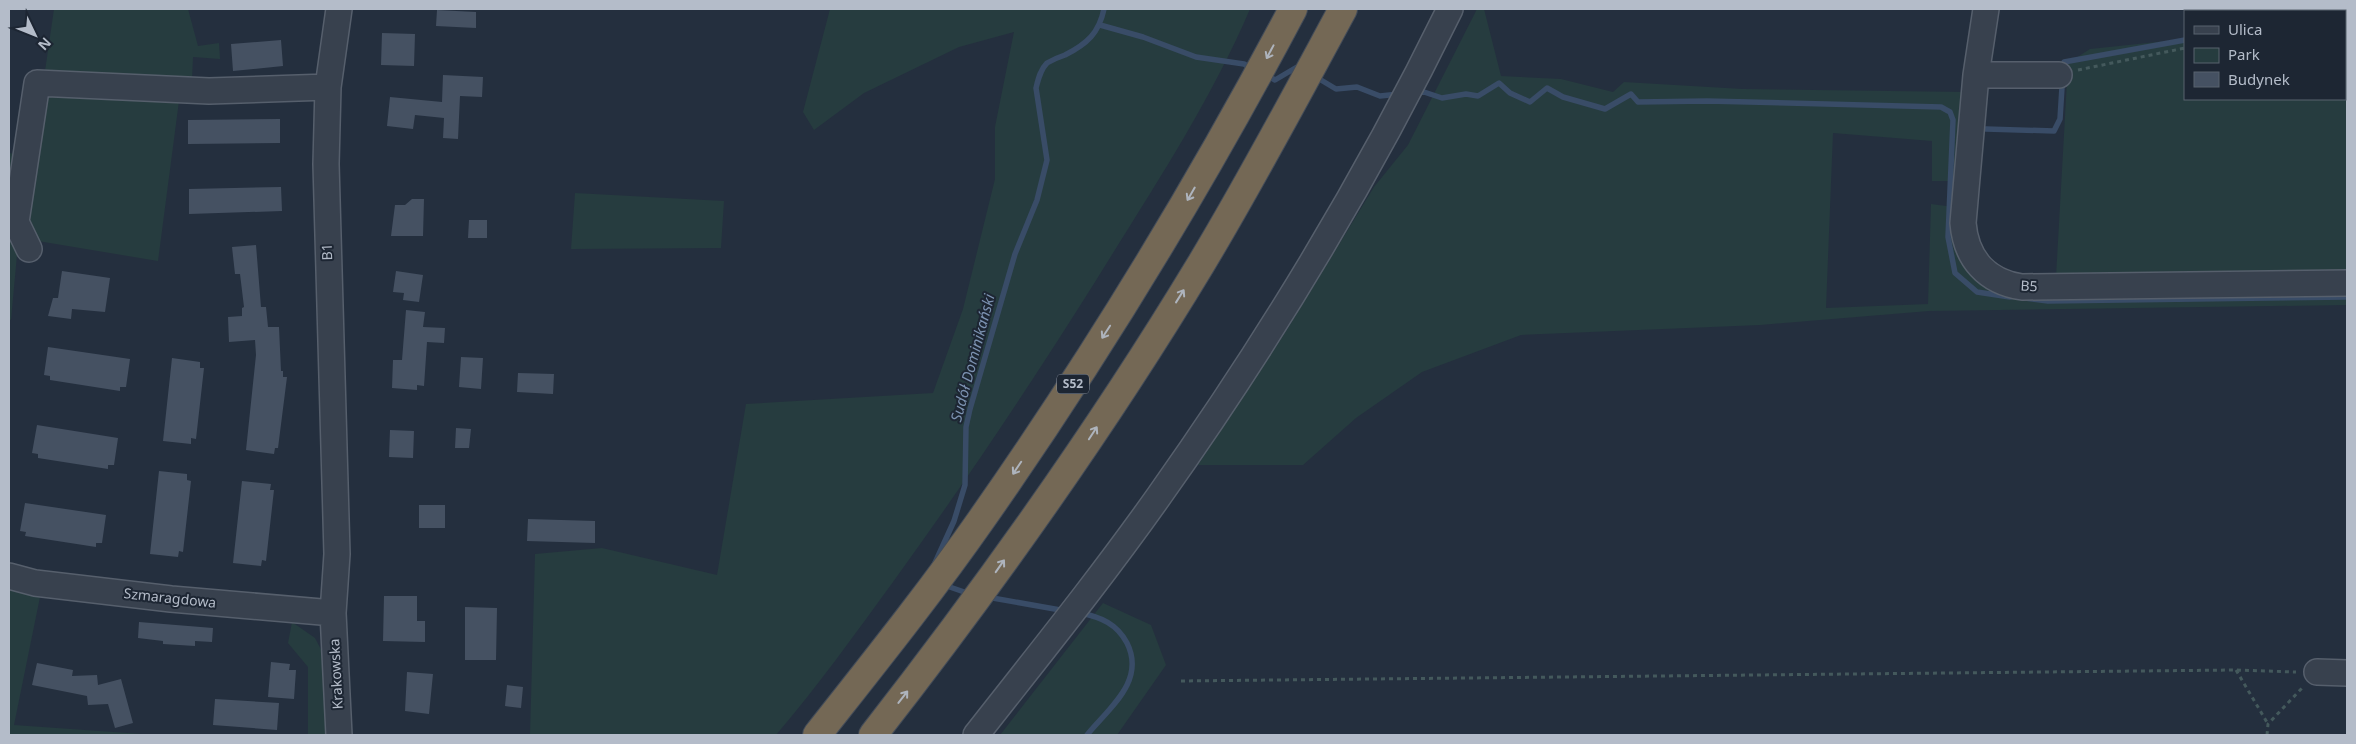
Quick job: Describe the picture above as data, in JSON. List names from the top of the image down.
{
  "streets": {
    "highway": ["S52"],
    "street": [
      "B1",
      "B5",
      "Szmaragdowa",
      "Krakowska"
    ]
  },
  "crossings": [
    ["B1", "Szmaragdowa"],
    ["B1", "Krakowska"],
    ["Szmaragdowa", "Krakowska"]
  ],
  "water": ["Sudół Dominikański"],
  "legend": ["Ulica", "Park", "Budynek"],
  "north": "bottom right"
}
